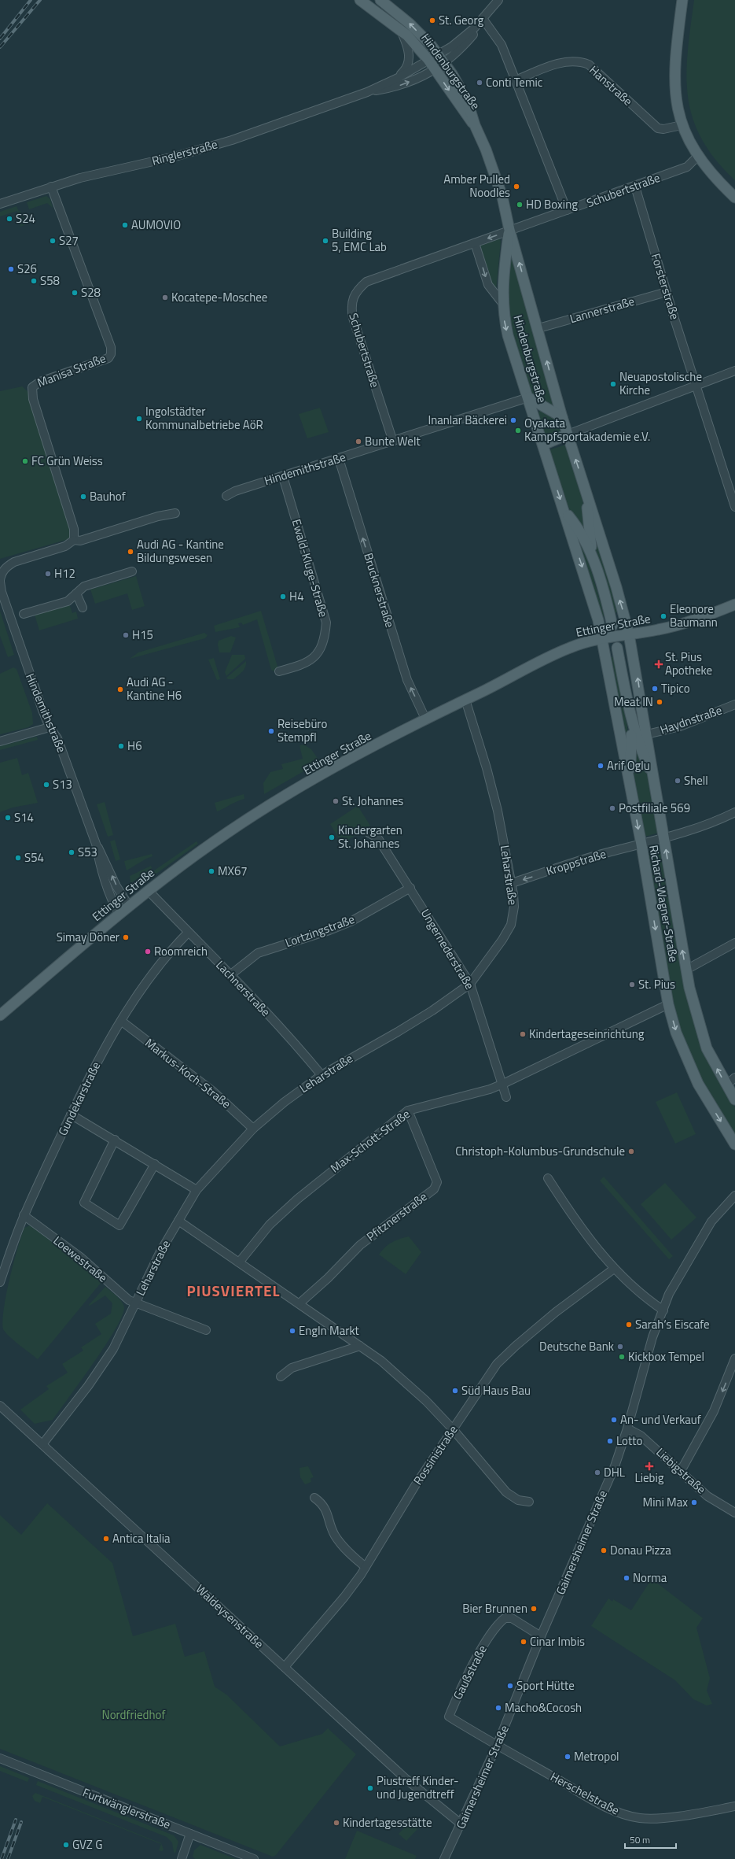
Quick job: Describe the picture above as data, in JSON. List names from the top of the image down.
{
  "streets": {
    "main road": ["Hindenburgstraße", "Ettinger Straße", "Richard-Wagner-Straße"],
    "street": [
      "Hanstraße",
      "Ringlerstraße",
      "Schubertstraße",
      "Forsterstraße",
      "Lannerstraße",
      "Manisa Straße",
      "Hindemithstraße",
      "Ewald-Kluge-Straße",
      "Brucknerstraße",
      "Haydnstraße",
      "Kroppstraße",
      "Leharstraße",
      "Lortzingstraße",
      "Ungernederstraße",
      "Lachnerstraße",
      "Markus-Koch-Straße",
      "Gundekarstraße",
      "Max-Schott-Straße",
      "Pfitznerstraße",
      "Loewestraße",
      "Rossinistraße",
      "Liebigstraße",
      "Gaimersheimer Straße",
      "Waldeysenstraße",
      "Gaußstraße",
      "Herschelstraße",
      "Furtwänglerstraße"
    ]
  },
  "crossings": [
    ["Hindenburgstraße", "Ringlerstraße"],
    ["Hindenburgstraße", "Schubertstraße"],
    ["Hindenburgstraße", "Lannerstraße"],
    ["Hindenburgstraße", "Hindemithstraße"],
    ["Hindenburgstraße", "Ettinger Straße"],
    ["Hindenburgstraße", "Richard-Wagner-Straße"],
    ["Ringlerstraße", "Manisa Straße"],
    ["Schubertstraße", "Forsterstraße"],
    ["Schubertstraße", "Hindemithstraße"],
    ["Forsterstraße", "Lannerstraße"],
    ["Manisa Straße", "Hindemithstraße"],
    ["Hindemithstraße", "Ewald-Kluge-Straße"],
    ["Hindemithstraße", "Brucknerstraße"],
    ["Hindemithstraße", "Ettinger Straße"],
    ["Brucknerstraße", "Ettinger Straße"],
    ["Ettinger Straße", "Leharstraße"],
    ["Ettinger Straße", "Richard-Wagner-Straße"],
    ["Ettinger Straße", "Lachnerstraße"],
    ["Haydnstraße", "Richard-Wagner-Straße"],
    ["Kroppstraße", "Leharstraße"],
    ["Kroppstraße", "Richard-Wagner-Straße"],
    ["Leharstraße", "Ungernederstraße"],
    ["Leharstraße", "Lachnerstraße"],
    ["Leharstraße", "Markus-Koch-Straße"],
    ["Leharstraße", "Loewestraße"],
    ["Leharstraße", "Waldeysenstraße"],
    ["Richard-Wagner-Straße", "Max-Schott-Straße"],
    ["Lortzingstraße", "Ungernederstraße"],
    ["Lortzingstraße", "Lachnerstraße"],
    ["Ungernederstraße", "Max-Schott-Straße"],
    ["Lachnerstraße", "Gundekarstraße"],
    ["Markus-Koch-Straße", "Gundekarstraße"],
    ["Gundekarstraße", "Loewestraße"],
    ["Max-Schott-Straße", "Pfitznerstraße"],
    ["Rossinistraße", "Waldeysenstraße"],
    ["Liebigstraße", "Gaimersheimer Straße"],
    ["Gaimersheimer Straße", "Waldeysenstraße"],
    ["Gaimersheimer Straße", "Gaußstraße"],
    ["Gaimersheimer Straße", "Herschelstraße"],
    ["Gaußstraße", "Herschelstraße"]
  ],
  "one_way": ["Brucknerstraße", "Kroppstraße"],
  "districts": ["PIUSVIERTEL"],
  "parks": ["Nordfriedhof"],
  "places": {
    "other": [
      "St. Georg",
      "Conti Temic",
      "Amber Pulled Noodles",
      "HD Boxing",
      "S24",
      "AUMOVIO",
      "S27",
      "Building 5, EMC Lab",
      "S26",
      "S58",
      "S28",
      "Kocatepe-Moschee",
      "Neuapostolische Kirche",
      "Ingolstädter Kommunalbetriebe AöR",
      "Inanlar Bäckerei",
      "Oyakata Kampfsportakademie e.V.",
      "Bunte Welt",
      "FC Grün Weiss",
      "Bauhof",
      "Audi AG - Kantine Bildungswesen",
      "H12",
      "H4",
      "Eleonore Baumann",
      "H15",
      "Tipico",
      "Audi AG - Kantine H6",
      "Meat IN",
      "Reisebüro Stempfl",
      "H6",
      "Arif Oglu",
      "Shell",
      "S13",
      "St. Johannes",
      "Postfiliale 569",
      "S14",
      "Kindergarten St. Johannes",
      "S53",
      "S54",
      "MX67",
      "Simay Döner",
      "Roomreich",
      "St. Pius",
      "Kindertageseinrichtung",
      "Christoph-Kolumbus-Grundschule",
      "Sarah‘s Eiscafe",
      "EngIn Markt",
      "Deutsche Bank",
      "Kickbox Tempel",
      "Süd Haus Bau",
      "An- und Verkauf",
      "Lotto",
      "DHL",
      "Mini Max",
      "Antica Italia",
      "Donau Pizza",
      "Norma",
      "Bier Brunnen",
      "Cinar Imbis",
      "Sport Hütte",
      "Macho&Cocosh",
      "Metropol",
      "Piustreff Kinder- und Jugendtreff",
      "Kindertagesstätte",
      "GVZ G"
    ],
    "health": ["St. Pius Apotheke", "Liebig"]
  },
  "scale_bar": "50 m"
}
